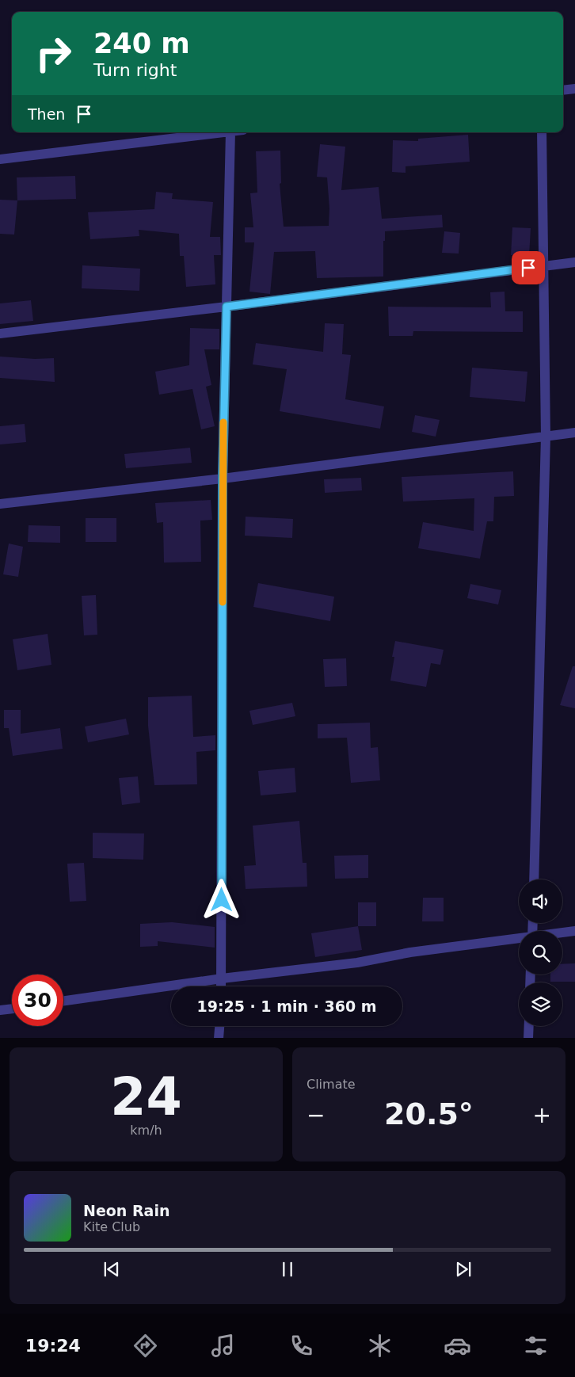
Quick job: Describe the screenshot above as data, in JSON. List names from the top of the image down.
{
  "page": {
    "turn": ["240 m", "Turn right"],
    "then": "Then",
    "limit": "30",
    "trip": "19:25 · 1 min · 360 m",
    "tile": [
      ["24", "km/h"],
      "Climate"
    ],
    "heat": ["−", "20.5°", "+"],
    "song": ["Neon Rain", "Kite Club"],
    "tabs": "19:24"
  }
}
